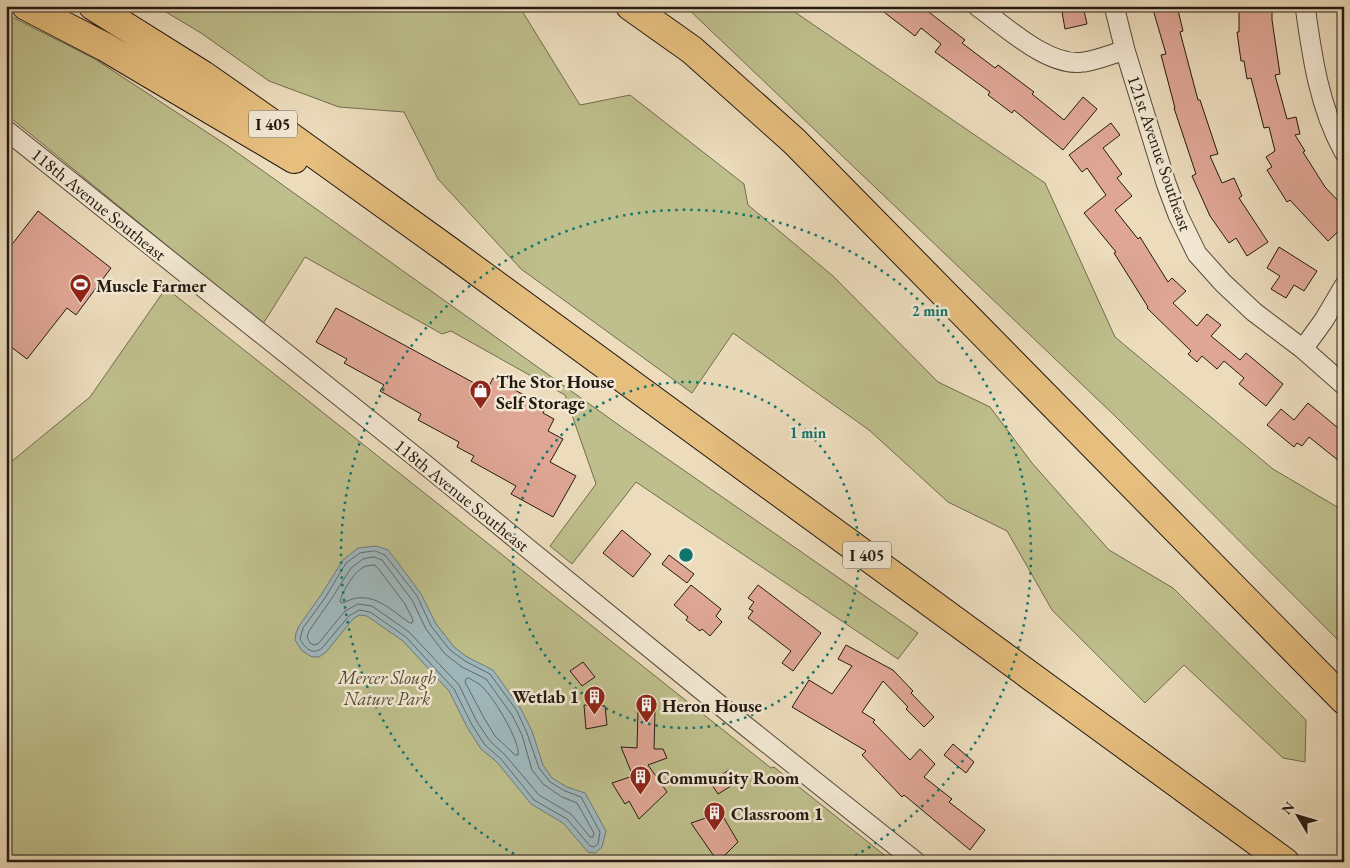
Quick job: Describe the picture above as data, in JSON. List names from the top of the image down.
{
  "streets": {
    "highway": ["I 405"],
    "street": ["121st Avenue Southeast", "118th Avenue Southeast"]
  },
  "parks": ["Mercer Slough Nature Park"],
  "places": {
    "sports": ["Muscle Farmer"],
    "shop": ["The Stor House Self Storage"],
    "building": [
      "Wetlab 1",
      "Heron House",
      "Community Room",
      "Classroom 1"
    ]
  },
  "north": "top left",
  "rings": ["2 min", "1 min"]
}
